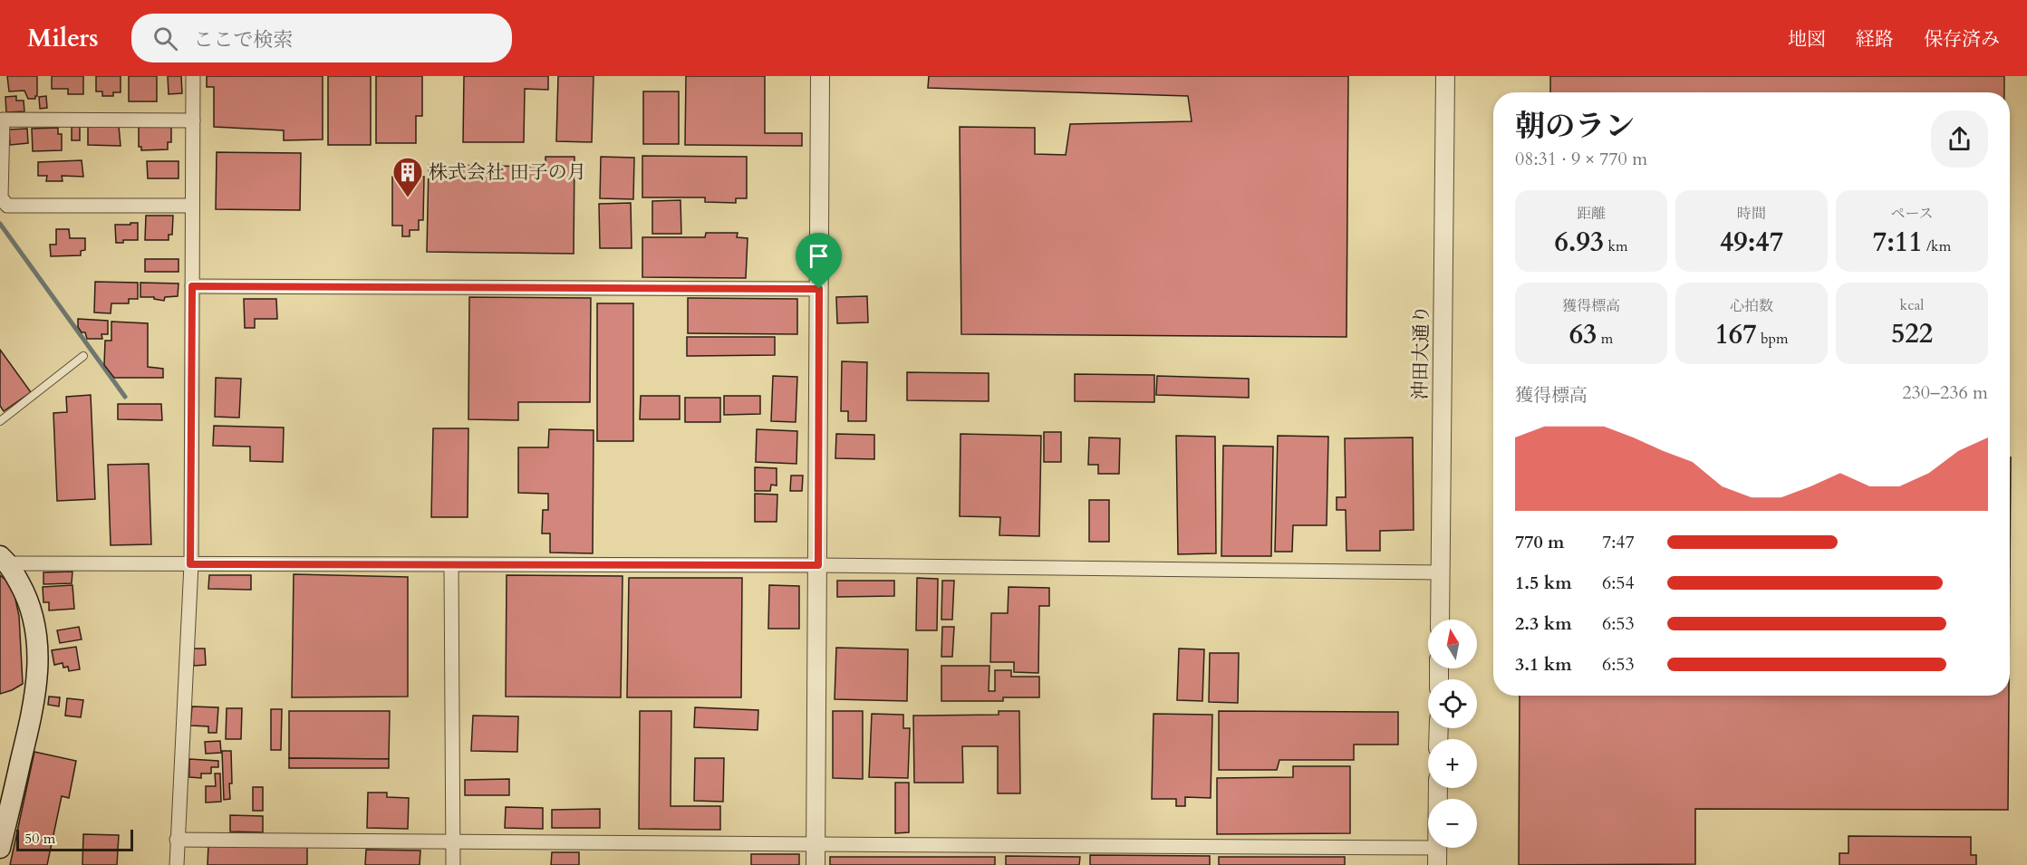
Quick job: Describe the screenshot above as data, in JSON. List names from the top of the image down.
{
  "streets": {
    "street": ["沖田大通り"]
  },
  "places": {
    "building": ["株式会社 田子の月"]
  },
  "scale_bar": "50 m",
  "north": "top",
  "page": {
    "header": "Milers",
    "search": "ここで検索",
    "nav": ["地図", "経路", "保存済み"],
    "heading": ["朝のラン", "08:31 · 9 × 770 m"],
    "stats": [
      ["距離", "6.93 km"],
      ["時間", "49:47"],
      ["ペース", "7:11 /km"],
      ["獲得標高", "63 m"],
      ["心拍数", "167 bpm"],
      ["kcal", "522"]
    ],
    "chart": ["獲得標高", "230–236 m"],
    "list": [
      {
        "name": "770 m",
        "note": "7:47"
      },
      {
        "name": "1.5 km",
        "note": "6:54"
      },
      {
        "name": "2.3 km",
        "note": "6:53"
      },
      {
        "name": "3.1 km",
        "note": "6:53"
      }
    ],
    "map_buttons": ["+", "−"],
    "scale": "50 m"
  }
}
